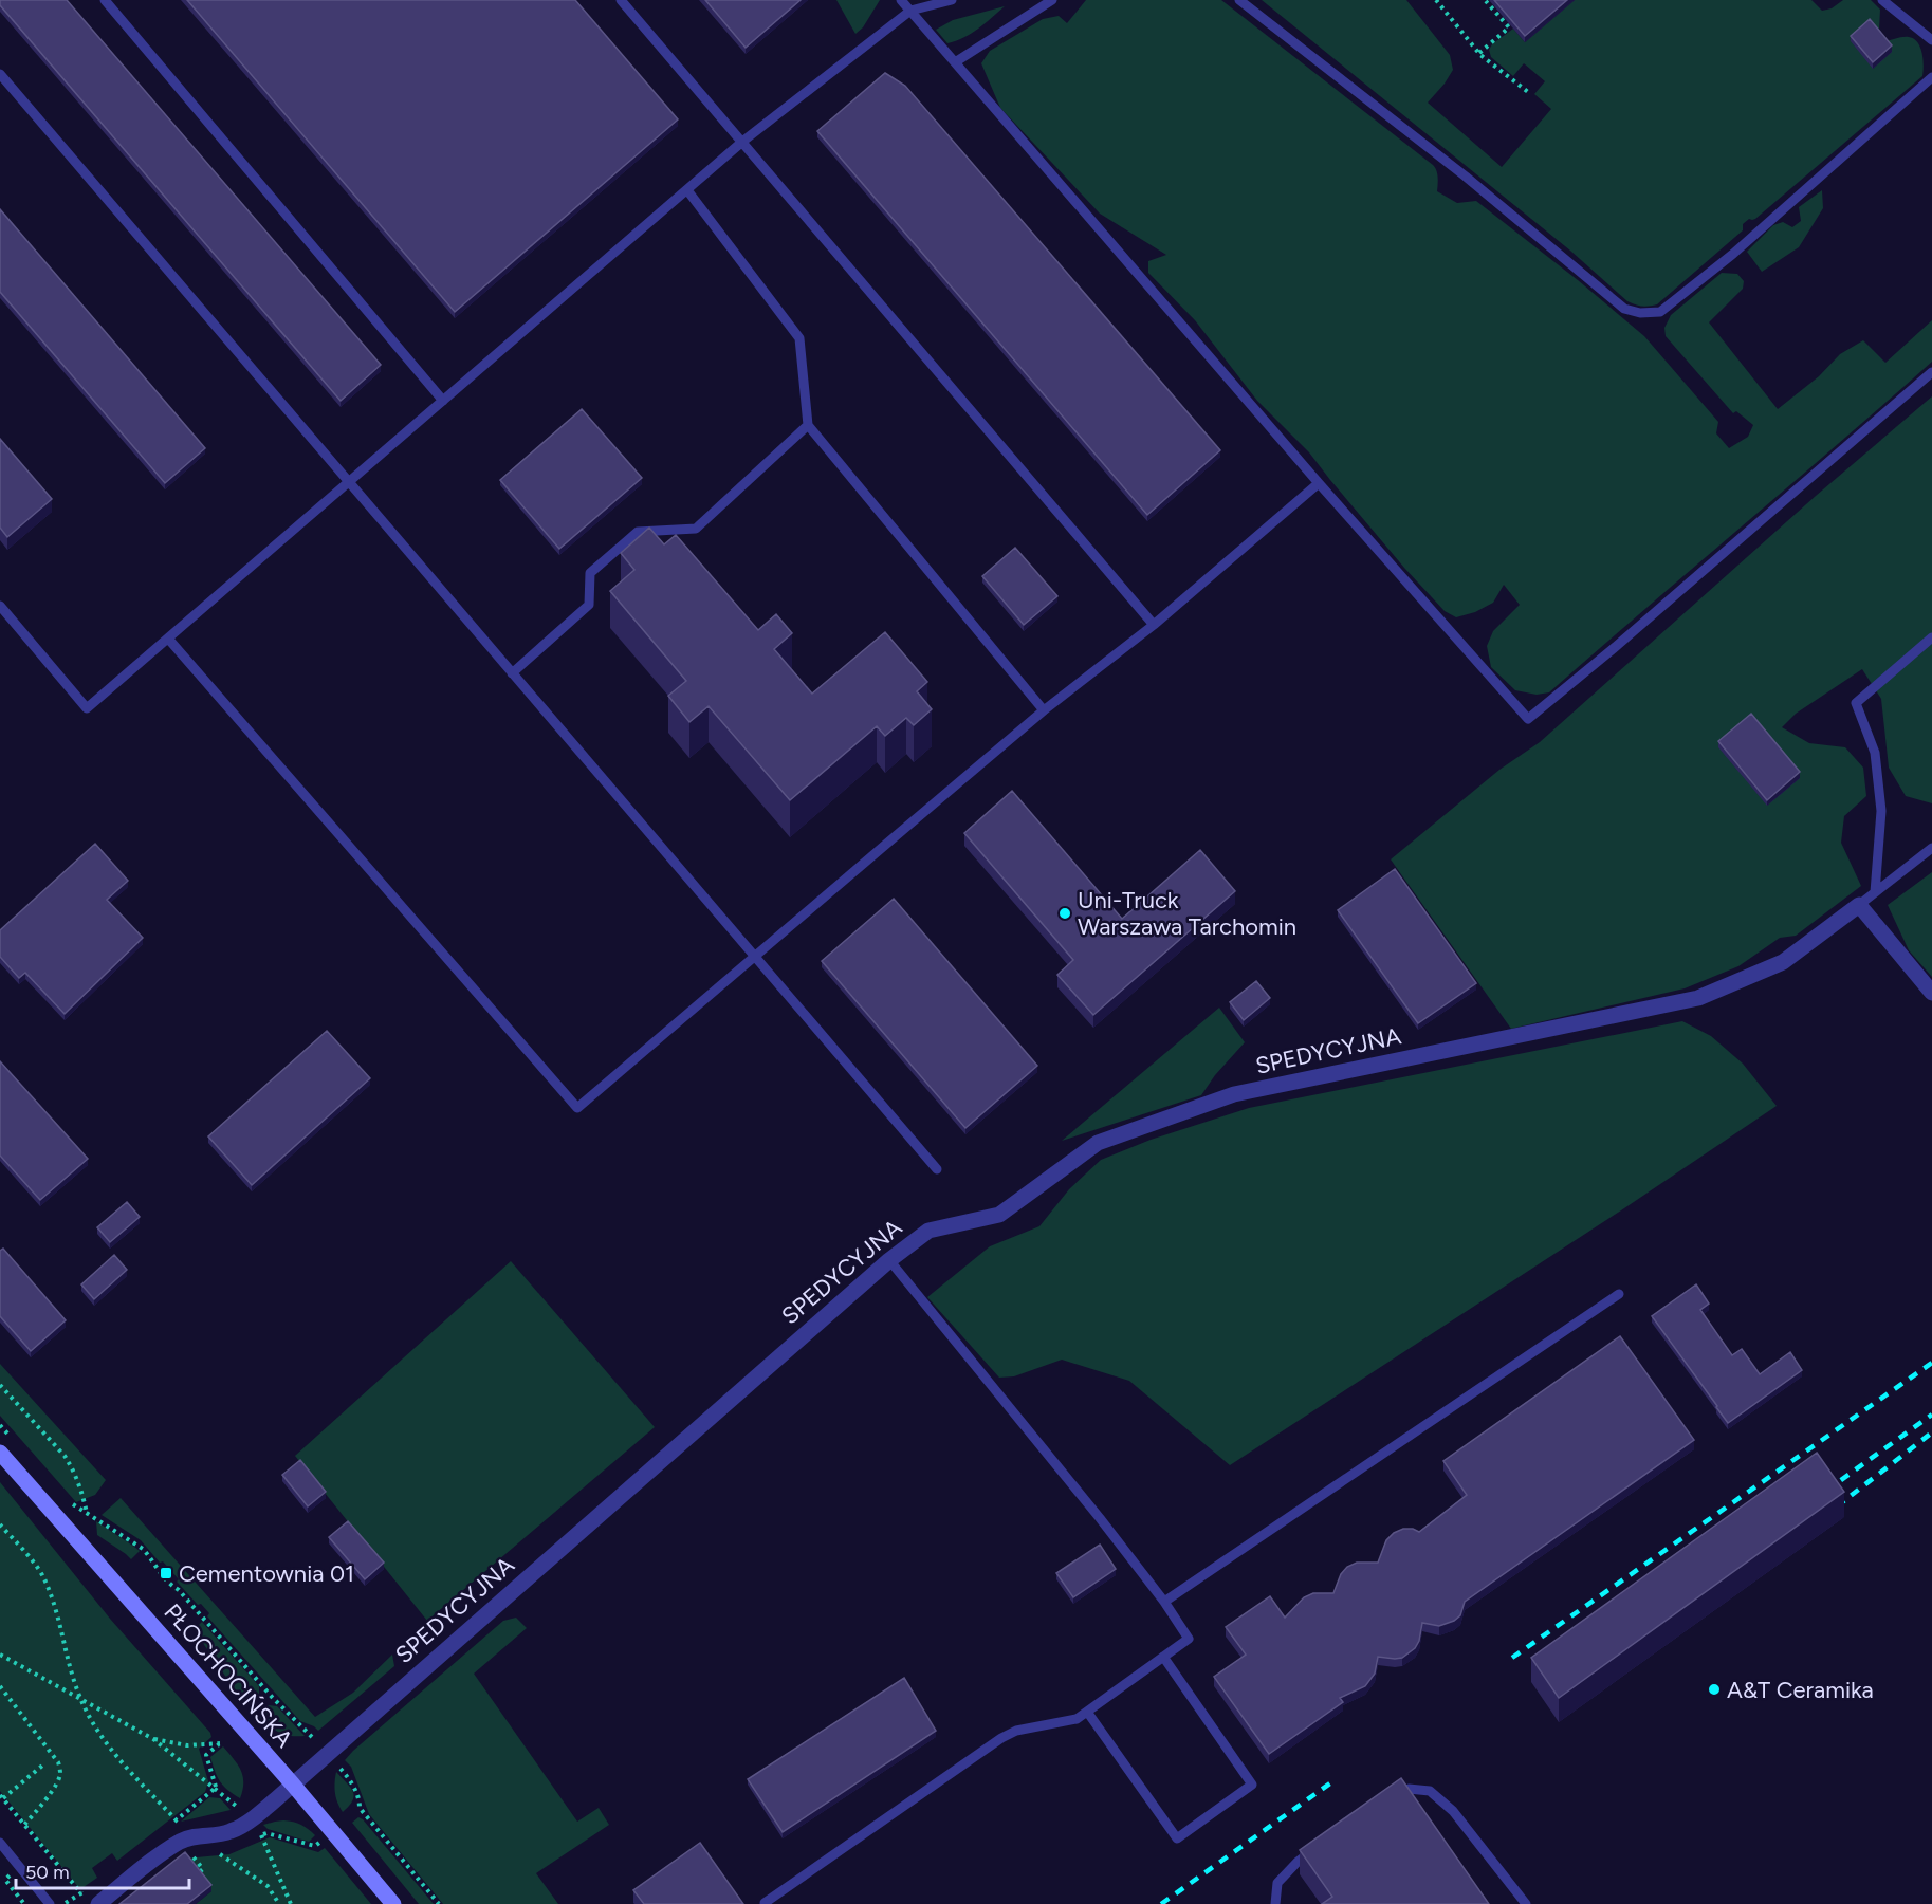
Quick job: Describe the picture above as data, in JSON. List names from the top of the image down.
{
  "streets": {
    "main road": ["PŁOCHOCIŃSKA"],
    "street": ["SPEDYCYJNA"]
  },
  "crossings": [
    ["SPEDYCYJNA", "PŁOCHOCIŃSKA"]
  ],
  "places": {
    "other": ["Uni-Truck Warszawa Tarchomin", "A&T Ceramika"],
    "transit": ["Cementownia 01"]
  },
  "scale_bar": "50 m"
}
